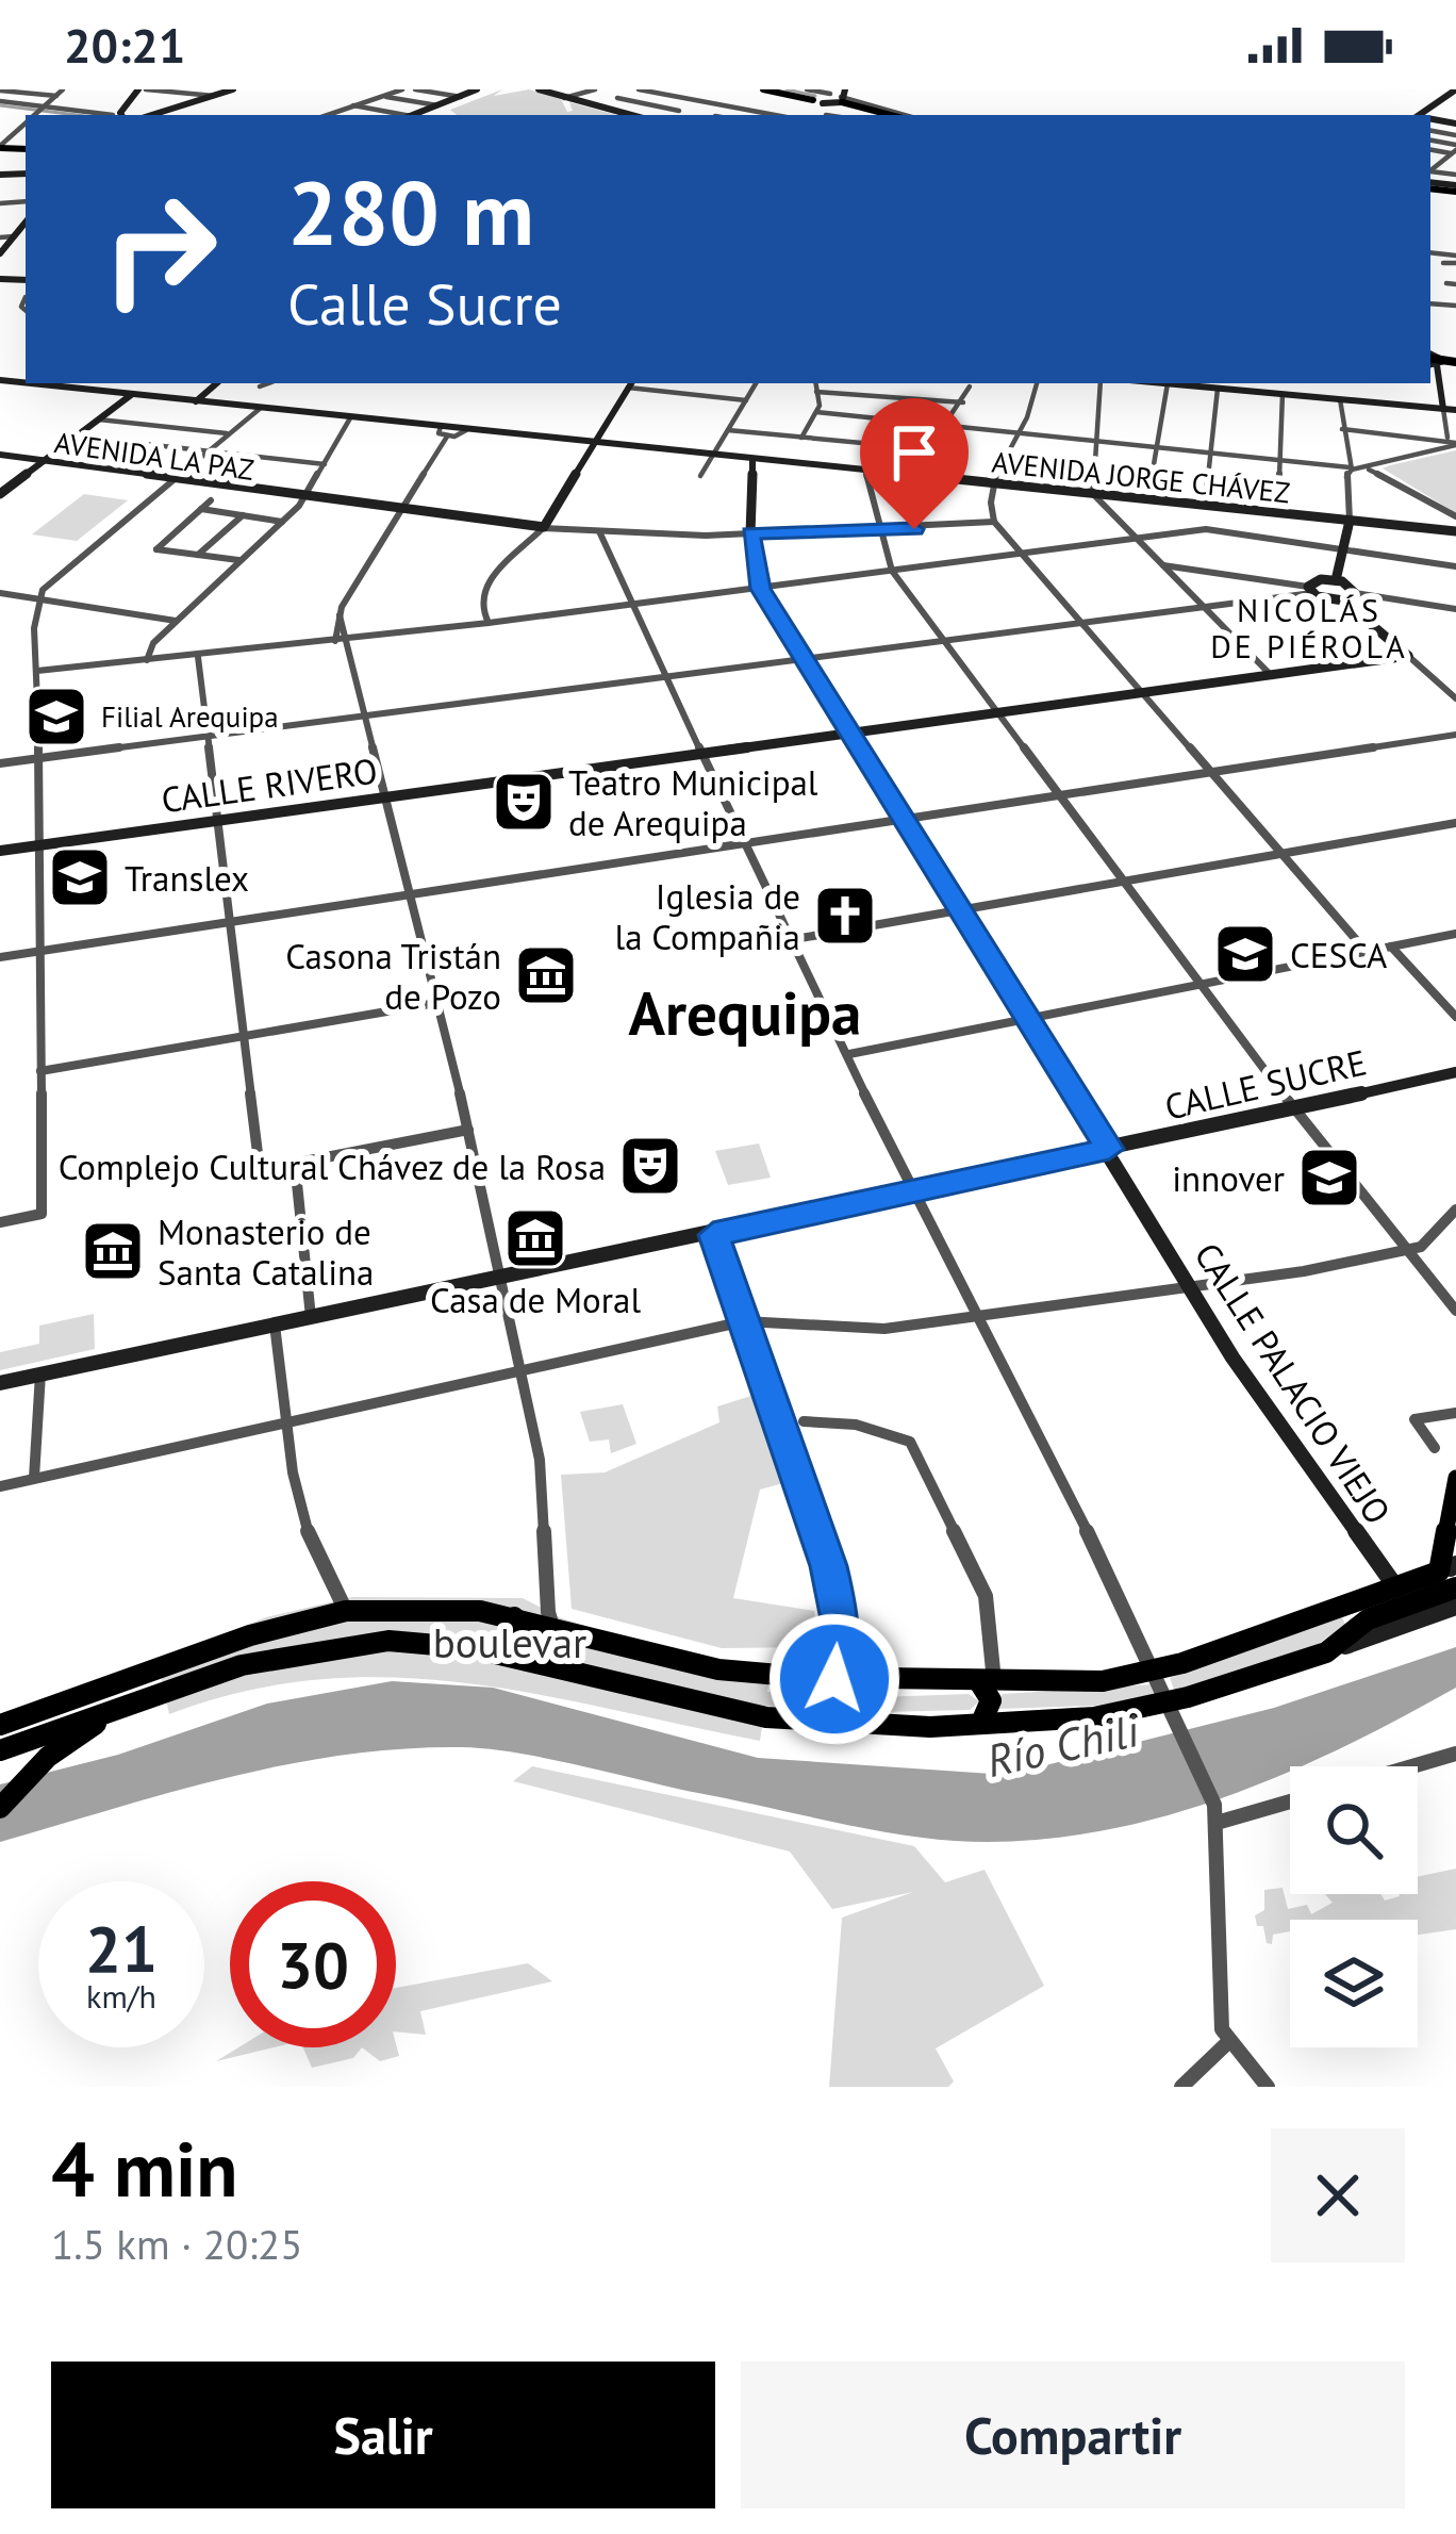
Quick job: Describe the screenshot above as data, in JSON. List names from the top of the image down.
{
  "streets": {
    "street": [
      "AVENIDA LA PAZ",
      "AVENIDA JORGE CHÁVEZ",
      "CALLE RIVERO",
      "CALLE SUCRE",
      "CALLE PALACIO VIEJO"
    ]
  },
  "crossings": [
    ["CALLE RIVERO", "CALLE PALACIO VIEJO"],
    ["CALLE SUCRE", "CALLE PALACIO VIEJO"]
  ],
  "districts": ["NICOLÁS DE PIÉROLA", "Arequipa"],
  "water": ["Río Chili"],
  "parks": ["boulevar"],
  "places": {
    "school or university": [
      "Filial Arequipa",
      "Translex",
      "CESCA",
      "innover"
    ],
    "theatre": ["Teatro Municipal de Arequipa", "Complejo Cultural Chávez de la Rosa"],
    "church": ["Iglesia de la Compañia"],
    "museum": ["Casona Tristán de Pozo", "Casa de Moral", "Monasterio de Santa Catalina"]
  },
  "page": {
    "status": "20:21",
    "turn": ["280 m", "Calle Sucre"],
    "speed": "21 km/h",
    "limit": "30",
    "heading": ["4 min", "1.5 km · 20:25"],
    "buttons": ["Salir", "Compartir"]
  }
}
